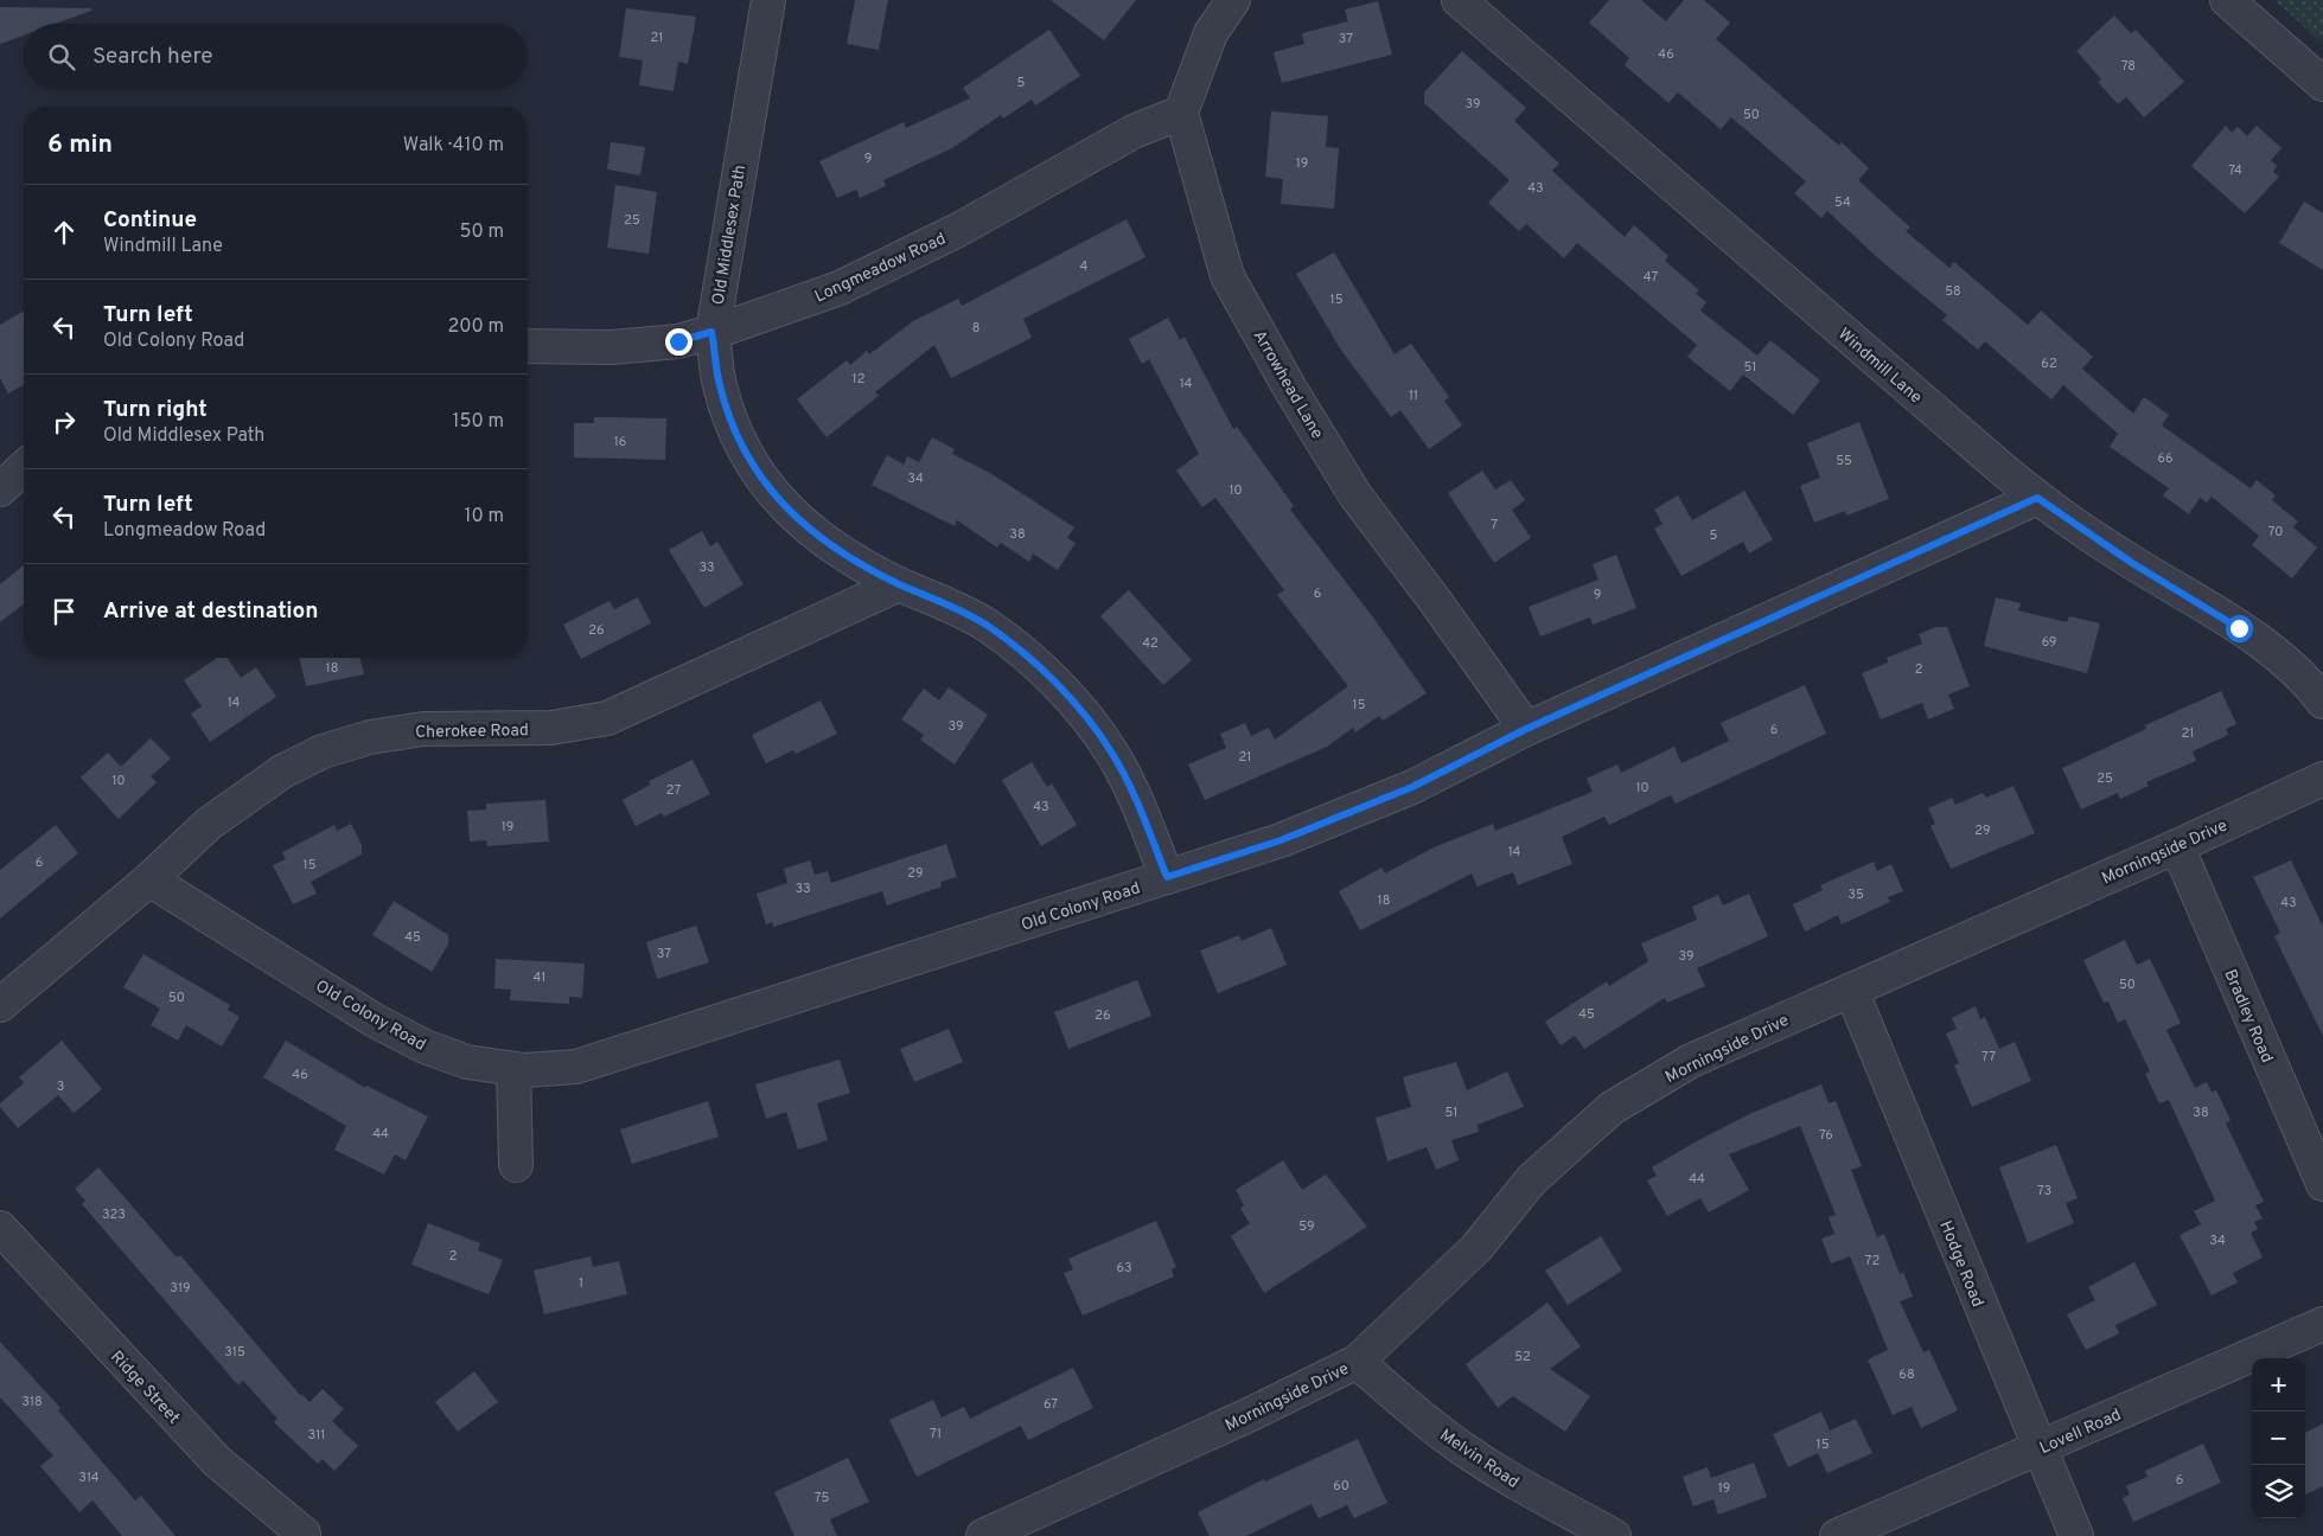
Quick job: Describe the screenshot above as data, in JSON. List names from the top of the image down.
{
  "streets": {
    "street": [
      "Old Middlesex Path",
      "Longmeadow Road",
      "Windmill Lane",
      "Arrowhead Lane",
      "Cherokee Road",
      "Morningside Drive",
      "Old Colony Road",
      "Bradley Road",
      "Hodge Road",
      "Ridge Street",
      "Lovell Road",
      "Melvin Road"
    ]
  },
  "crossings": [
    ["Old Middlesex Path", "Longmeadow Road"],
    ["Old Middlesex Path", "Cherokee Road"],
    ["Old Middlesex Path", "Old Colony Road"],
    ["Longmeadow Road", "Arrowhead Lane"],
    ["Windmill Lane", "Old Colony Road"],
    ["Arrowhead Lane", "Old Colony Road"],
    ["Cherokee Road", "Old Colony Road"],
    ["Morningside Drive", "Bradley Road"],
    ["Morningside Drive", "Hodge Road"],
    ["Morningside Drive", "Melvin Road"],
    ["Hodge Road", "Lovell Road"]
  ],
  "house_numbers": [
    "21",
    "37",
    "46",
    "78",
    "5",
    "39",
    "50",
    "9",
    "19",
    "74",
    "43",
    "54",
    "25",
    "4",
    "47",
    "58",
    "15",
    "8",
    "62",
    "51",
    "12",
    "14",
    "11",
    "16",
    "66",
    "55",
    "34",
    "10",
    "7",
    "70",
    "38",
    "5",
    "33",
    "6",
    "9",
    "26",
    "69",
    "42",
    "18",
    "2",
    "14",
    "15",
    "39",
    "6",
    "21",
    "21",
    "25",
    "10",
    "10",
    "27",
    "43",
    "19",
    "29",
    "14",
    "6",
    "15",
    "29",
    "33",
    "35",
    "18",
    "43",
    "45",
    "37",
    "39",
    "41",
    "50",
    "50",
    "45",
    "26",
    "77",
    "46",
    "3",
    "51",
    "38",
    "44",
    "76",
    "44",
    "73",
    "323",
    "59",
    "34",
    "2",
    "72",
    "63",
    "1",
    "319",
    "315",
    "52",
    "68",
    "318",
    "67",
    "71",
    "311",
    "15",
    "314",
    "6",
    "60",
    "19",
    "75"
  ],
  "page": {
    "search": "Search here",
    "heading": ["6 min", "Walk · 410 m"],
    "list": [
      ["Continue", "Windmill Lane", "50 m"],
      ["Turn left", "Old Colony Road", "200 m"],
      ["Turn right", "Old Middlesex Path", "150 m"],
      ["Turn left", "Longmeadow Road", "10 m"],
      "Arrive at destination"
    ],
    "map_buttons": ["+", "−"]
  }
}
